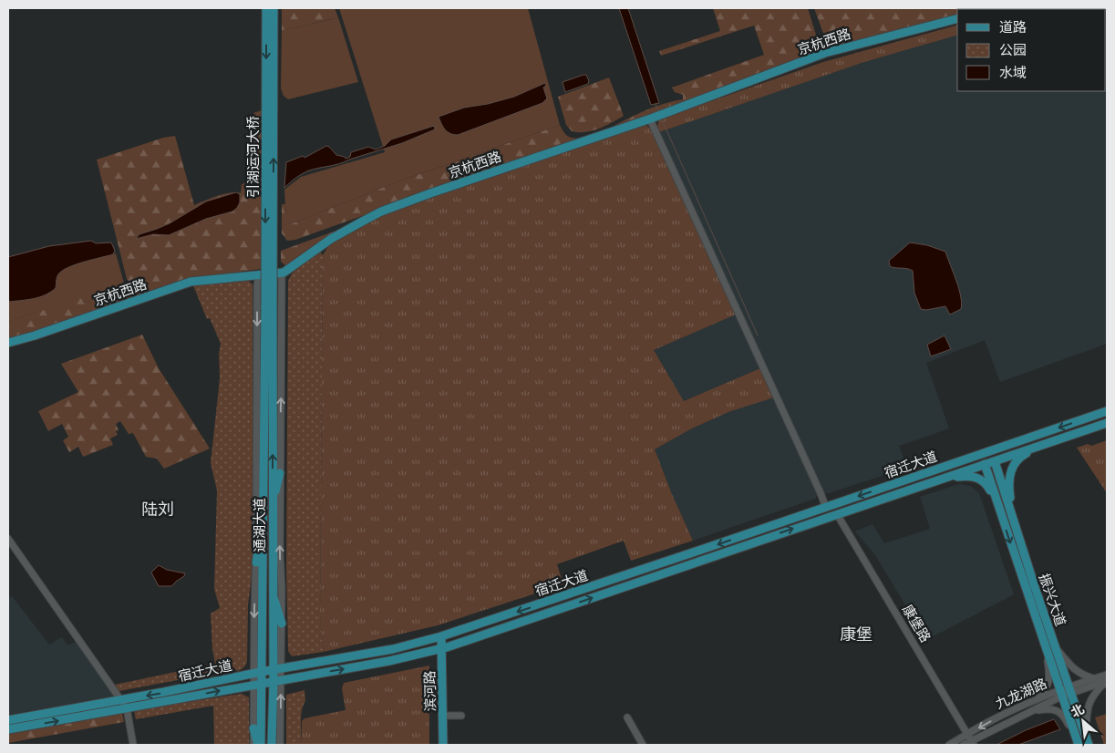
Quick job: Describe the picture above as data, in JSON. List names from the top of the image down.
{
  "streets": {
    "main road": [
      "京杭西路",
      "引湖运河大桥",
      "宿迁大道",
      "通湖大道",
      "振兴大道",
      "滨河路"
    ],
    "street": ["康堡路", "九龙湖路"]
  },
  "crossings": [
    ["引湖运河大桥", "通湖大道"],
    ["宿迁大道", "通湖大道"],
    ["宿迁大道", "振兴大道"],
    ["宿迁大道", "康堡路"],
    ["宿迁大道", "滨河路"],
    ["振兴大道", "九龙湖路"],
    ["康堡路", "九龙湖路"]
  ],
  "districts": ["陆刘", "康堡"],
  "legend": ["道路", "公园", "水域"],
  "north": "top left"
}
